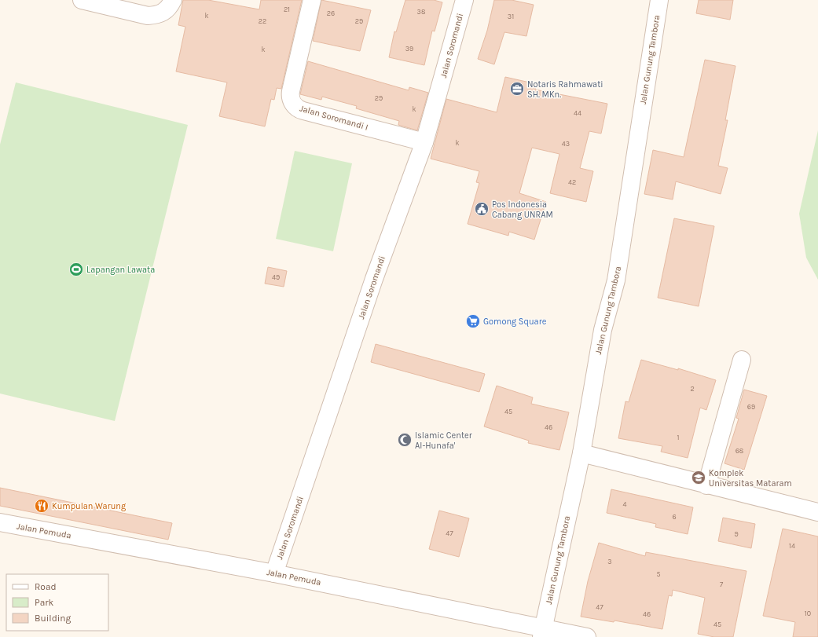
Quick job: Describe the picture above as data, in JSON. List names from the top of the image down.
{
  "streets": {
    "street": [
      "Jalan Soromandi",
      "Jalan Gunung Tambora",
      "Jalan Soromandi I",
      "Jalan Pemuda"
    ]
  },
  "crossings": [
    ["Jalan Soromandi", "Jalan Soromandi I"],
    ["Jalan Soromandi", "Jalan Pemuda"],
    ["Jalan Gunung Tambora", "Jalan Pemuda"]
  ],
  "places": {
    "office": ["Notaris Rahmawati SH. MKn."],
    "public building": ["Pos Indonesia Cabang UNRAM"],
    "sports": ["Lapangan Lawata"],
    "supermarket": ["Gomong Square"],
    "mosque": ["Islamic Center Al-Hunafa'"],
    "school or university": ["Komplek Universitas Mataram"],
    "restaurant": ["Kumpulan Warung"]
  },
  "house_numbers": [
    "21",
    "38",
    "26",
    "k",
    "31",
    "22",
    "29",
    "39",
    "k",
    "29",
    "k",
    "44",
    "k",
    "43",
    "42",
    "49",
    "2",
    "69",
    "45",
    "46",
    "1",
    "68",
    "4",
    "6",
    "47",
    "9",
    "14",
    "3",
    "5",
    "7",
    "47",
    "10",
    "46",
    "45"
  ],
  "legend": ["Road", "Park", "Building"]
}
